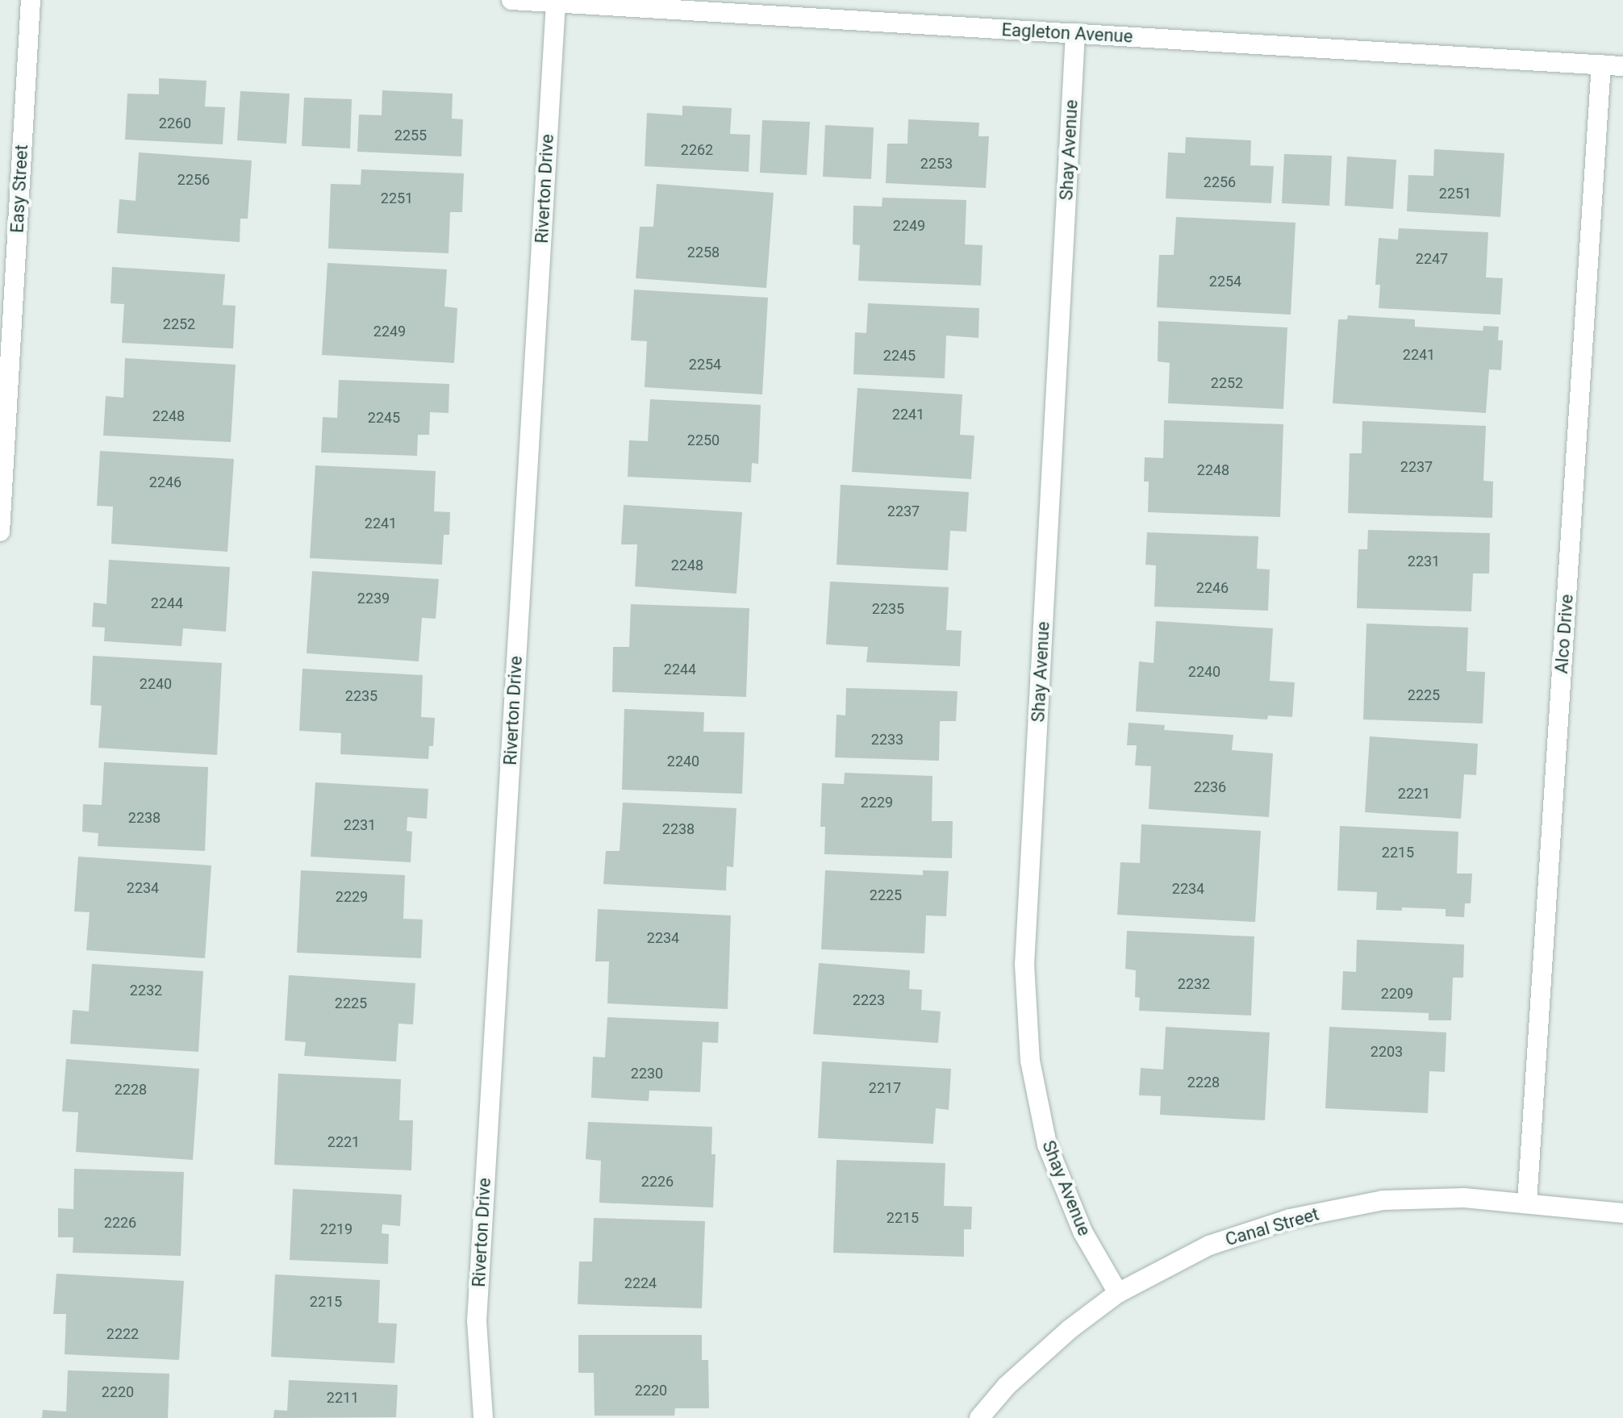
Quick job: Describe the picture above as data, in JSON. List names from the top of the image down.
{
  "streets": {
    "street": [
      "Eagleton Avenue",
      "Shay Avenue",
      "Easy Street",
      "Riverton Drive",
      "Alco Drive",
      "Canal Street"
    ]
  },
  "crossings": [
    ["Eagleton Avenue", "Shay Avenue"],
    ["Eagleton Avenue", "Riverton Drive"],
    ["Eagleton Avenue", "Alco Drive"],
    ["Shay Avenue", "Canal Street"],
    ["Alco Drive", "Canal Street"]
  ],
  "house_numbers": [
    "2260",
    "2255",
    "2262",
    "2253",
    "2256",
    "2256",
    "2251",
    "2251",
    "2249",
    "2258",
    "2247",
    "2254",
    "2252",
    "2249",
    "2241",
    "2245",
    "2254",
    "2252",
    "2241",
    "2248",
    "2245",
    "2250",
    "2237",
    "2248",
    "2246",
    "2237",
    "2241",
    "2231",
    "2248",
    "2246",
    "2239",
    "2244",
    "2235",
    "2244",
    "2240",
    "2240",
    "2225",
    "2235",
    "2233",
    "2240",
    "2236",
    "2221",
    "2229",
    "2238",
    "2231",
    "2238",
    "2215",
    "2234",
    "2234",
    "2225",
    "2229",
    "2234",
    "2232",
    "2232",
    "2209",
    "2223",
    "2225",
    "2203",
    "2230",
    "2228",
    "2217",
    "2228",
    "2221",
    "2226",
    "2215",
    "2226",
    "2219",
    "2224",
    "2215",
    "2222",
    "2220",
    "2220",
    "2211"
  ]
}
